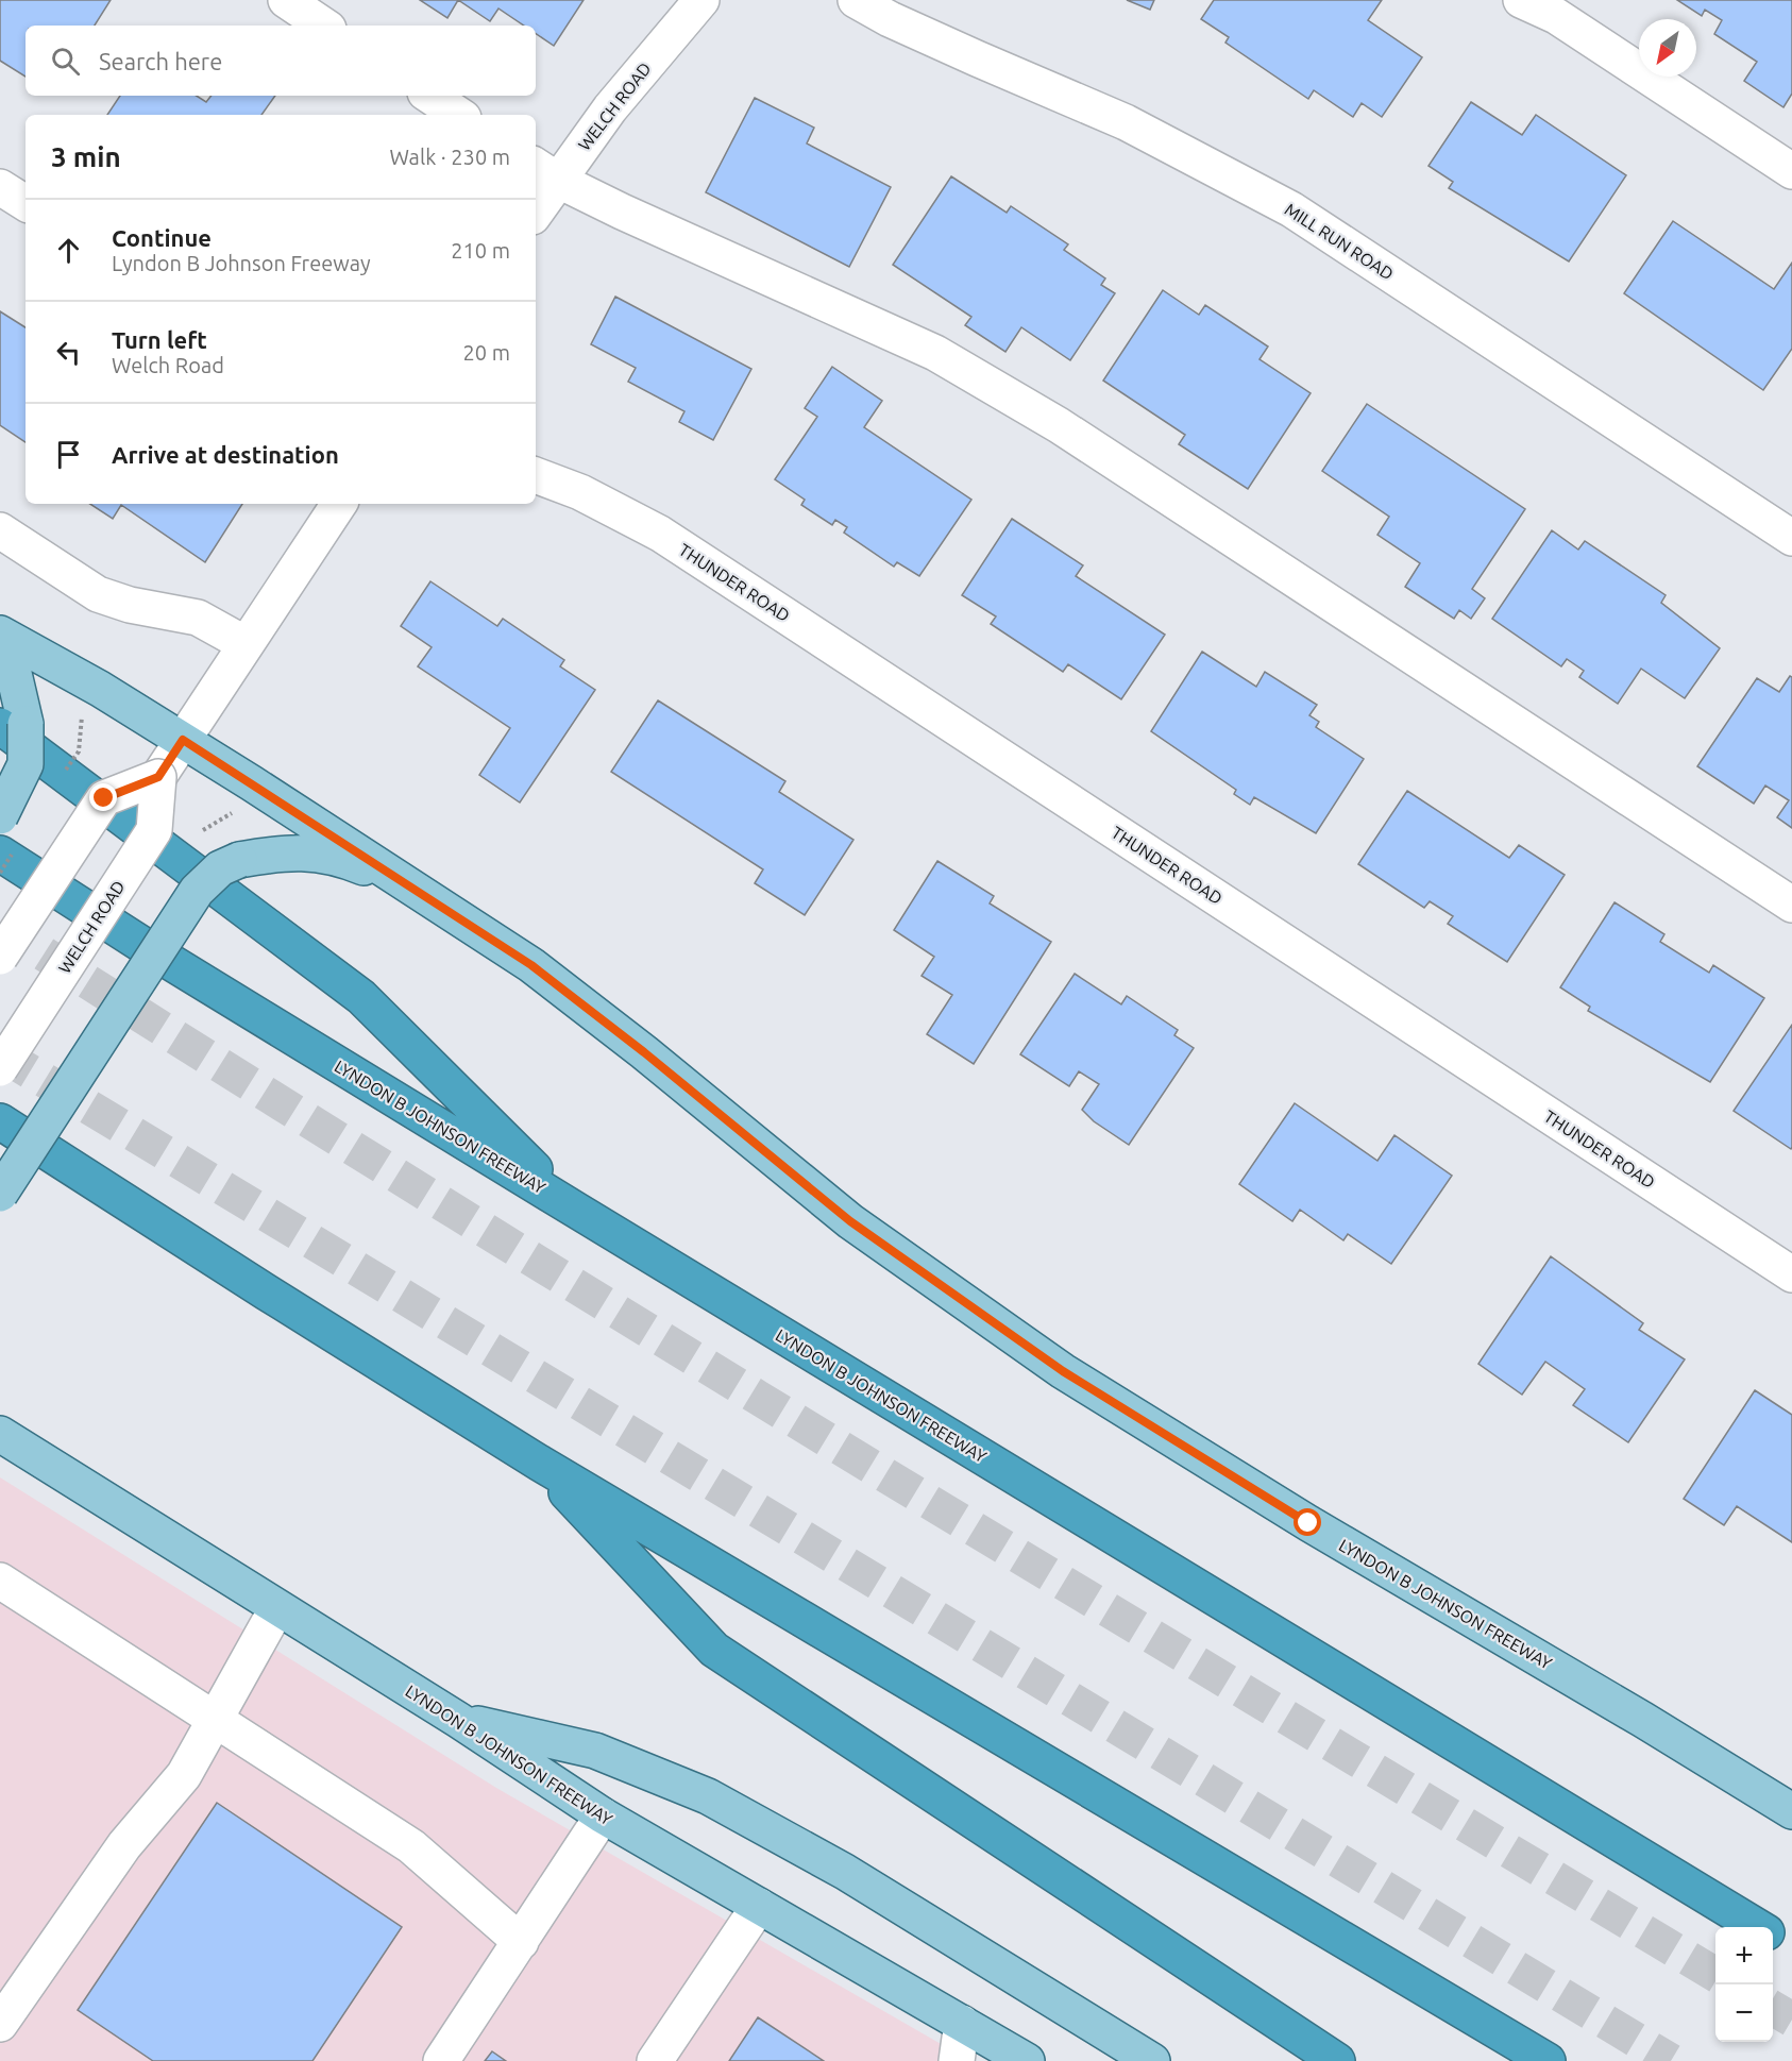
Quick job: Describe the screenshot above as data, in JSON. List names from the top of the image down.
{
  "streets": {
    "highway": ["LYNDON B JOHNSON FREEWAY"],
    "street": ["WELCH ROAD", "MILL RUN ROAD", "THUNDER ROAD"]
  },
  "crossings": [
    ["WELCH ROAD", "LYNDON B JOHNSON FREEWAY"]
  ],
  "north": "bottom left",
  "page": {
    "search": "Search here",
    "heading": ["3 min", "Walk · 230 m"],
    "list": [
      ["Continue", "Lyndon B Johnson Freeway", "210 m"],
      ["Turn left", "Welch Road", "20 m"],
      "Arrive at destination"
    ],
    "map_buttons": ["+", "−"]
  }
}
